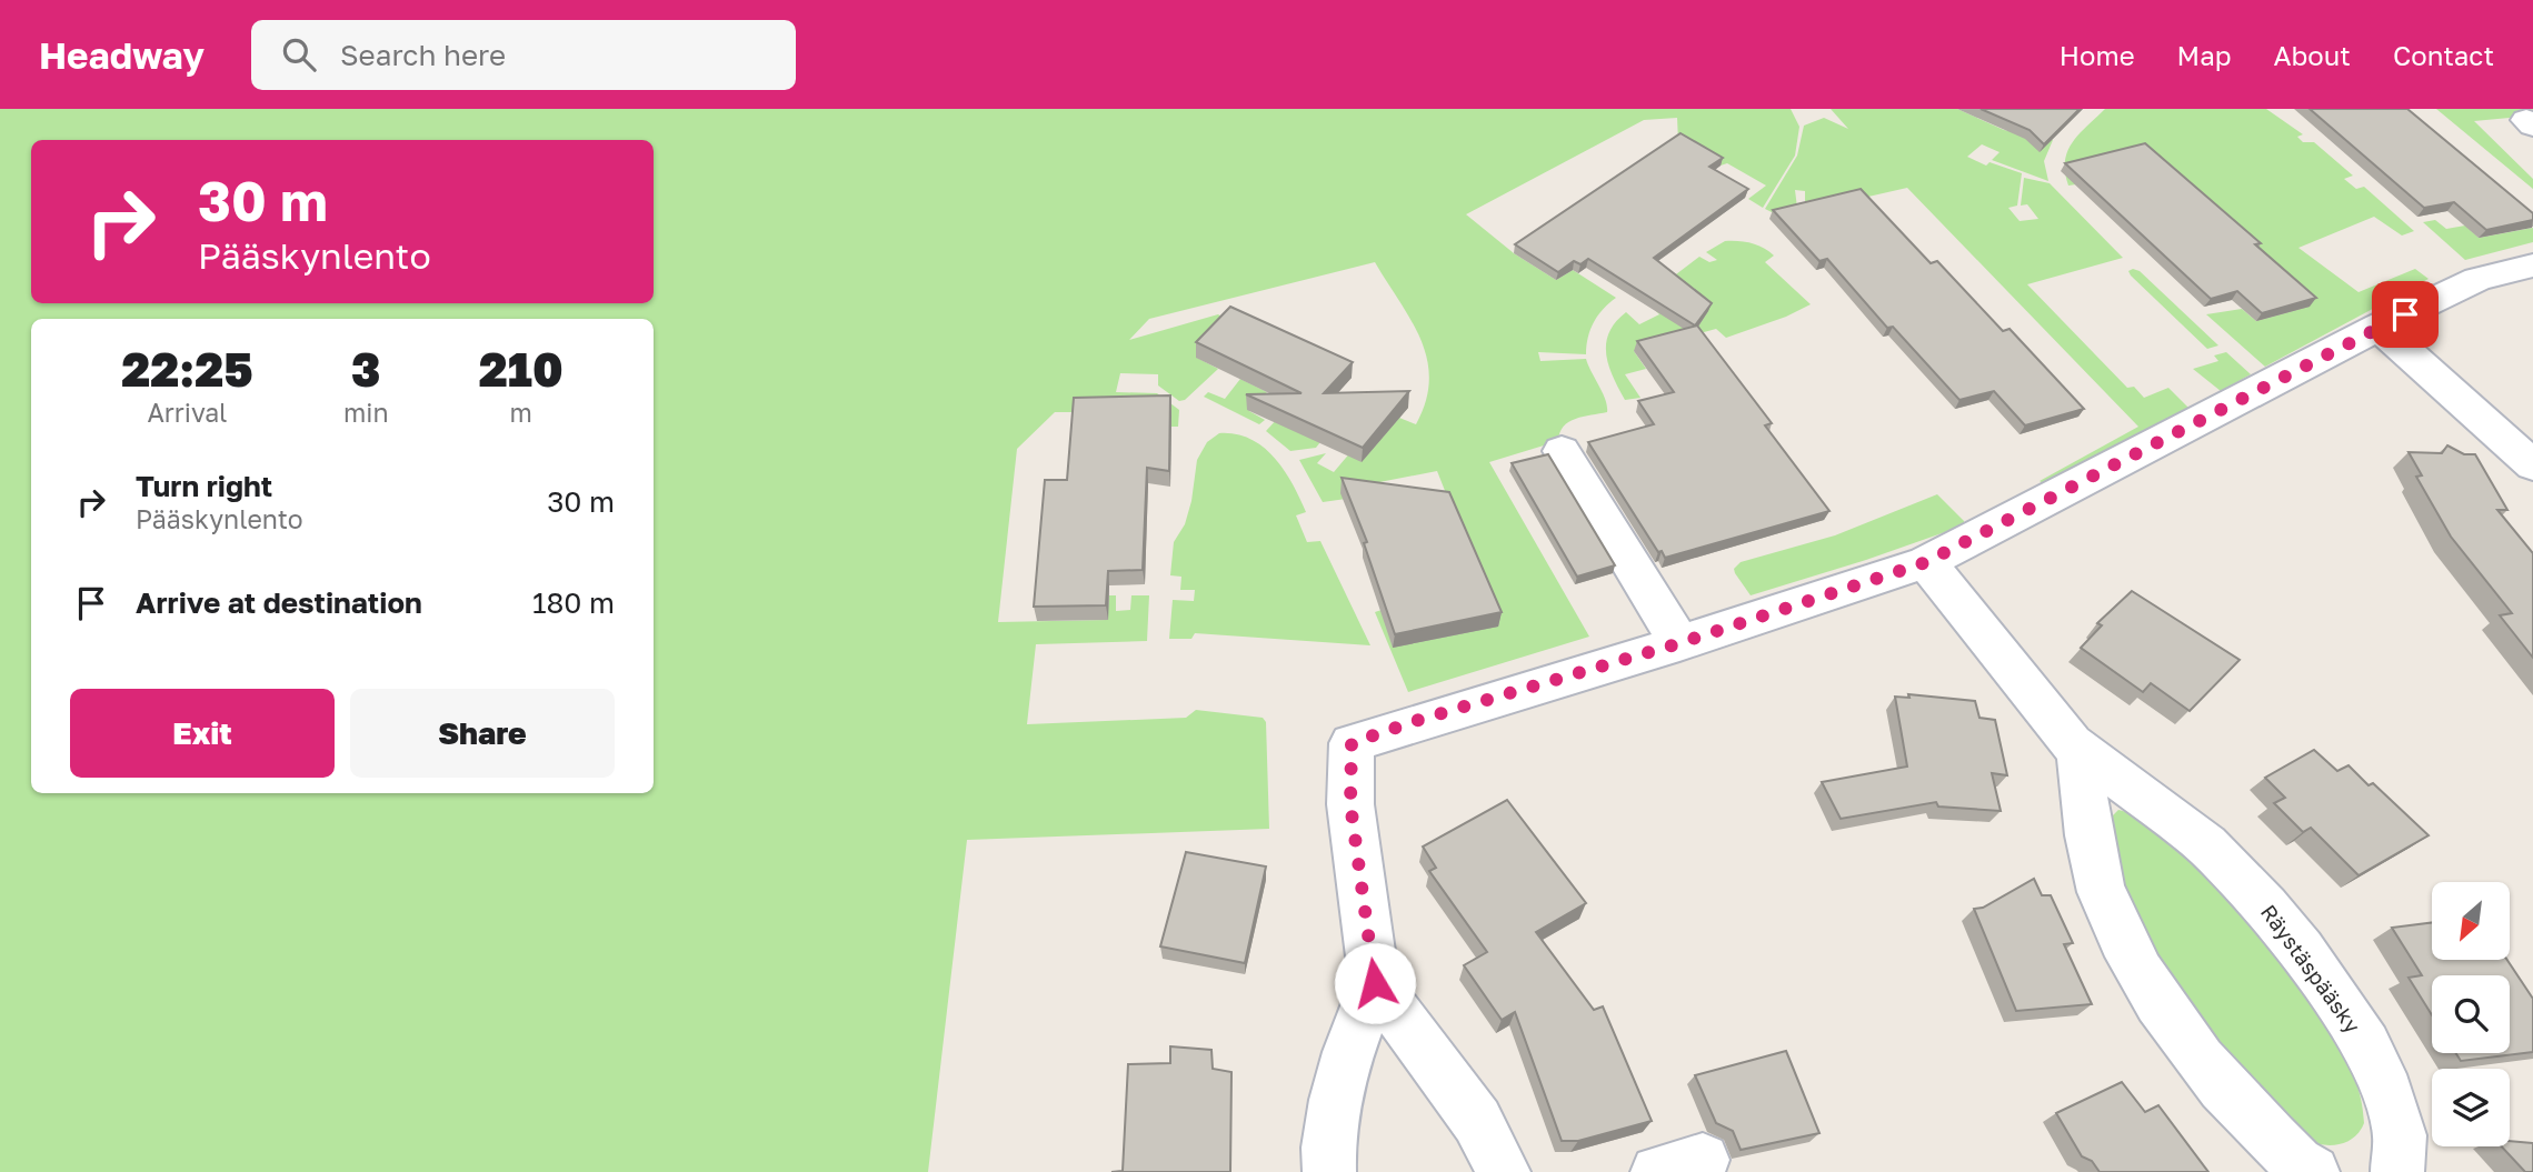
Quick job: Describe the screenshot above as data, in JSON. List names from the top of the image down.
{
  "streets": {
    "street": ["Räystäspääsky"]
  },
  "north": "bottom left",
  "page": {
    "header": "Headway",
    "search": "Search here",
    "nav": [
      "Home",
      "Map",
      "About",
      "Contact"
    ],
    "turn": ["30 m", "Pääskynlento"],
    "eta": [
      "22:25",
      "Arrival",
      "3",
      "min",
      "210",
      "m"
    ],
    "list": [
      {
        "name": "Turn right",
        "note": "Pääskynlento",
        "value": "30 m"
      },
      {
        "name": "Arrive at destination",
        "value": "180 m"
      }
    ],
    "buttons": ["Exit", "Share"]
  }
}
